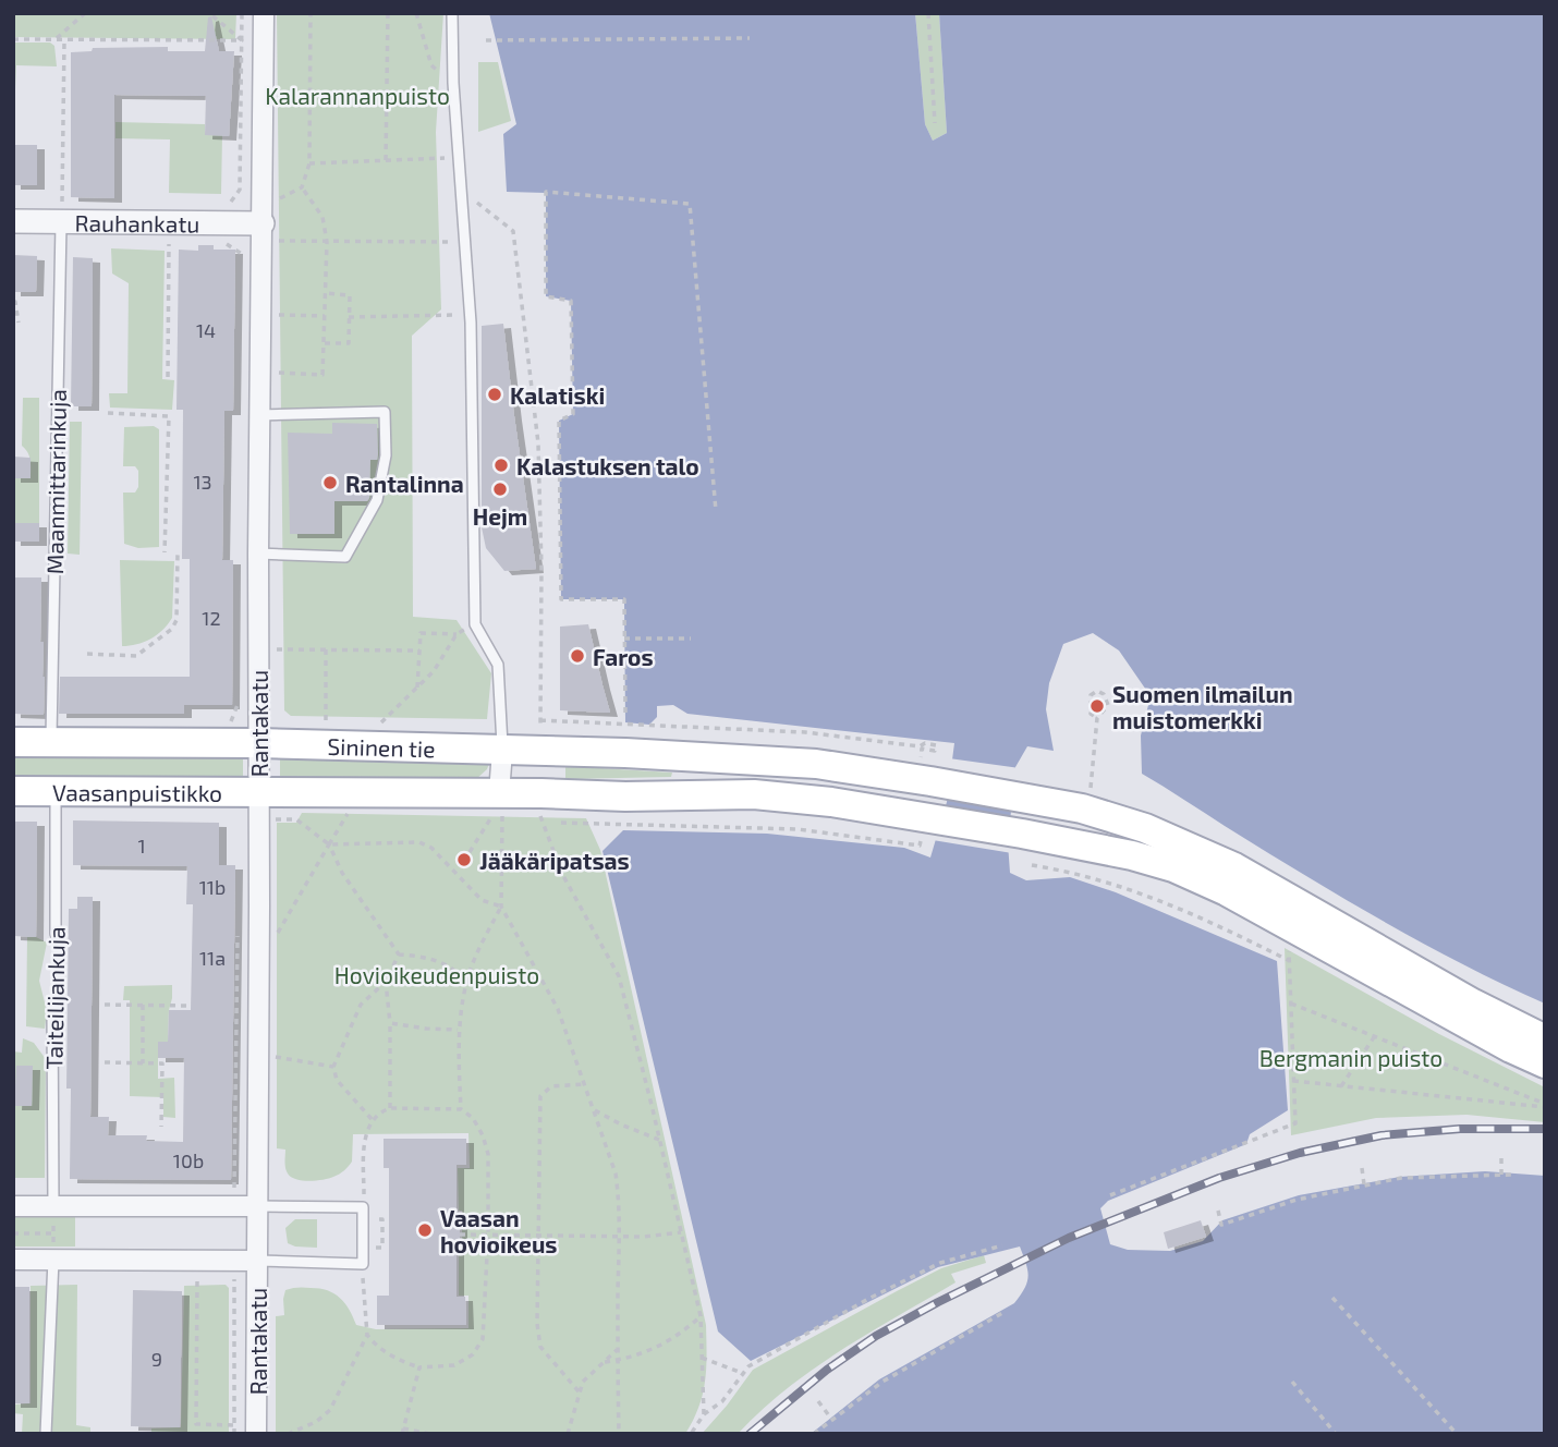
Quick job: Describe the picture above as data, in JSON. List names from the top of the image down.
{
  "streets": {
    "main road": ["Sininen tie", "Vaasanpuistikko"],
    "street": ["Rauhankatu", "Rantakatu"],
    "lane": ["Maanmittarinkuja", "Taiteilijankuja"]
  },
  "crossings": [
    ["Rauhankatu", "Maanmittarinkuja"],
    ["Rauhankatu", "Rantakatu"],
    ["Rantakatu", "Sininen tie"],
    ["Rantakatu", "Vaasanpuistikko"],
    ["Sininen tie", "Vaasanpuistikko"],
    ["Vaasanpuistikko", "Taiteilijankuja"]
  ],
  "parks": ["Kalarannanpuisto", "Hovioikeudenpuisto", "Bergmanin puisto"],
  "places": [
    "Kalatiski",
    "Kalastuksen talo",
    "Rantalinna",
    "Hejm",
    "Faros",
    "Suomen ilmailun muistomerkki",
    "Jääkäripatsas",
    "Vaasan hovioikeus"
  ],
  "house_numbers": [
    "14",
    "13",
    "12",
    "1",
    "11b",
    "11a",
    "10b",
    "9"
  ]
}
